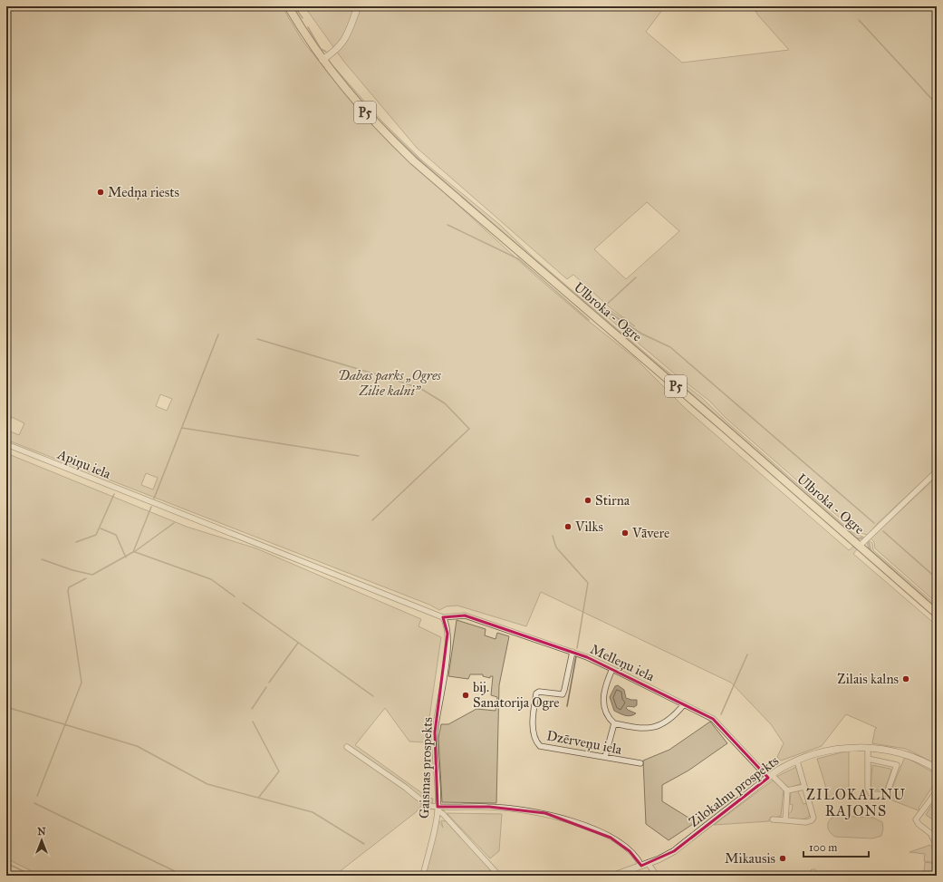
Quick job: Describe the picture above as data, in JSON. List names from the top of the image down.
{
  "streets": {
    "main road": ["P5", "Ulbroka - Ogre", "Zilokalnu prospekts"],
    "street": [
      "Apiņu iela",
      "Melleņu iela",
      "Dzērveņu iela",
      "Gaismas prospekts"
    ]
  },
  "crossings": [
    ["Apiņu iela", "Melleņu iela"],
    ["Apiņu iela", "Gaismas prospekts"],
    ["Melleņu iela", "Dzērveņu iela"],
    ["Melleņu iela", "Gaismas prospekts"],
    ["Melleņu iela", "Zilokalnu prospekts"]
  ],
  "districts": ["ZILOKALNU RAJONS"],
  "parks": ["Dabas parks „Ogres Zilie kalni”"],
  "places": [
    "Medņa riests",
    "Stirna",
    "Vilks",
    "Vāvere",
    "Zilais kalns",
    "bij. Sanatorija Ogre",
    "Mikausis"
  ],
  "scale_bar": "100 m",
  "north": "top"
}
